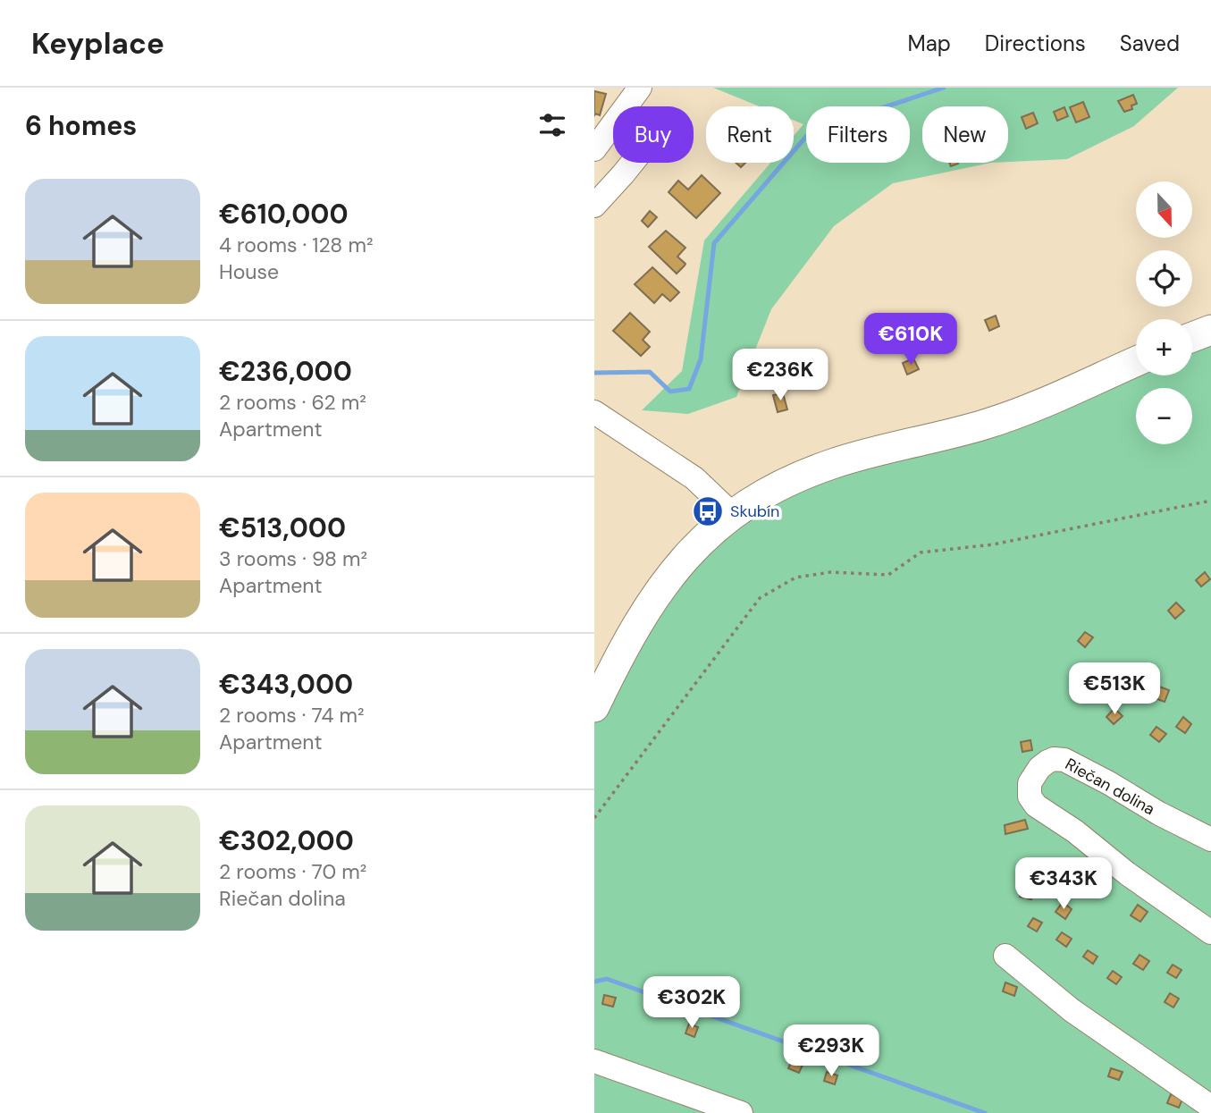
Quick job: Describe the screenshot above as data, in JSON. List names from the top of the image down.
{
  "streets": {
    "street": ["Riečan dolina"]
  },
  "places": {
    "bus stop": ["Skubín"]
  },
  "north": "bottom",
  "page": {
    "header": "Keyplace",
    "nav": ["Map", "Directions", "Saved"],
    "heading": "6 homes",
    "chip": [
      "Buy",
      "Rent",
      "Filters",
      "New"
    ],
    "list": [
      {
        "name": "€610,000",
        "note": "4 rooms · 128 m² · House"
      },
      {
        "name": "€236,000",
        "note": "2 rooms · 62 m² · Apartment"
      },
      {
        "name": "€513,000",
        "note": "3 rooms · 98 m² · Apartment"
      },
      {
        "name": "€343,000",
        "note": "2 rooms · 74 m² · Apartment"
      },
      {
        "name": "€302,000",
        "note": "2 rooms · 70 m² · Riečan dolina"
      }
    ],
    "map_buttons": ["+", "−"],
    "price": [
      "€610K",
      "€236K",
      "€513K",
      "€343K",
      "€302K",
      "€293K"
    ]
  }
}
